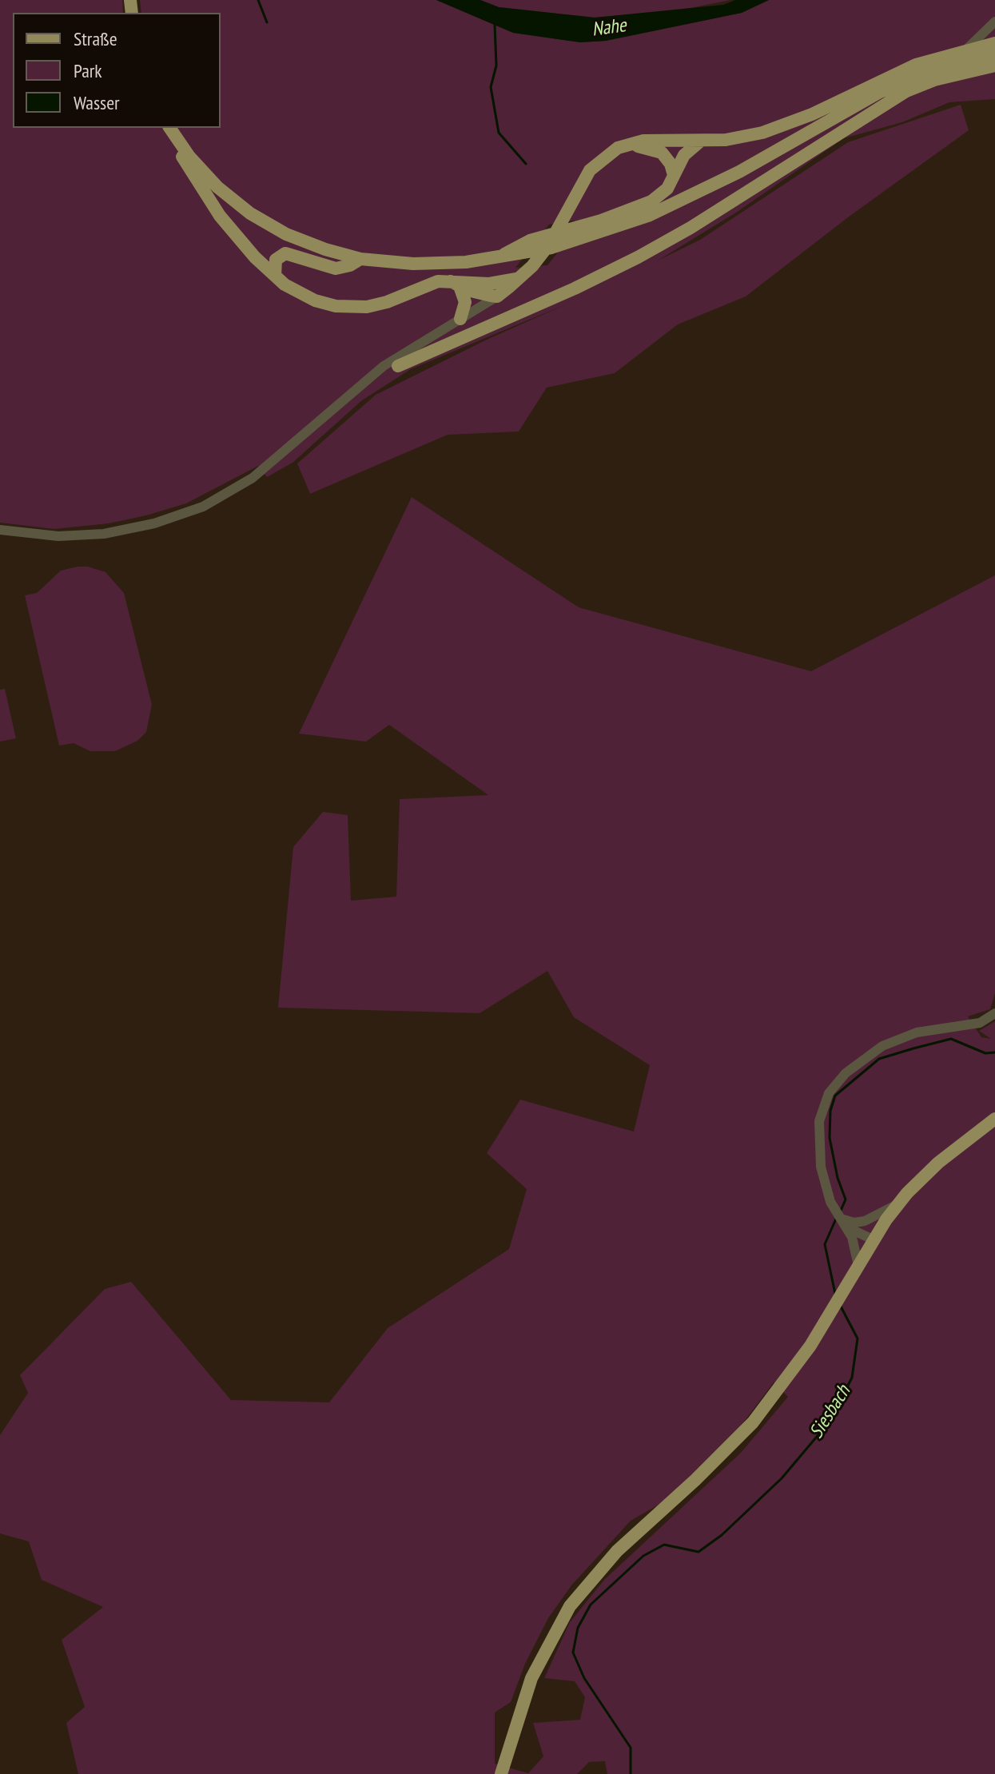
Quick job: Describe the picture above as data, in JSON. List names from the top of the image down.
{
  "water": ["Nahe", "Siesbach"],
  "legend": ["Straße", "Park", "Wasser"]
}
